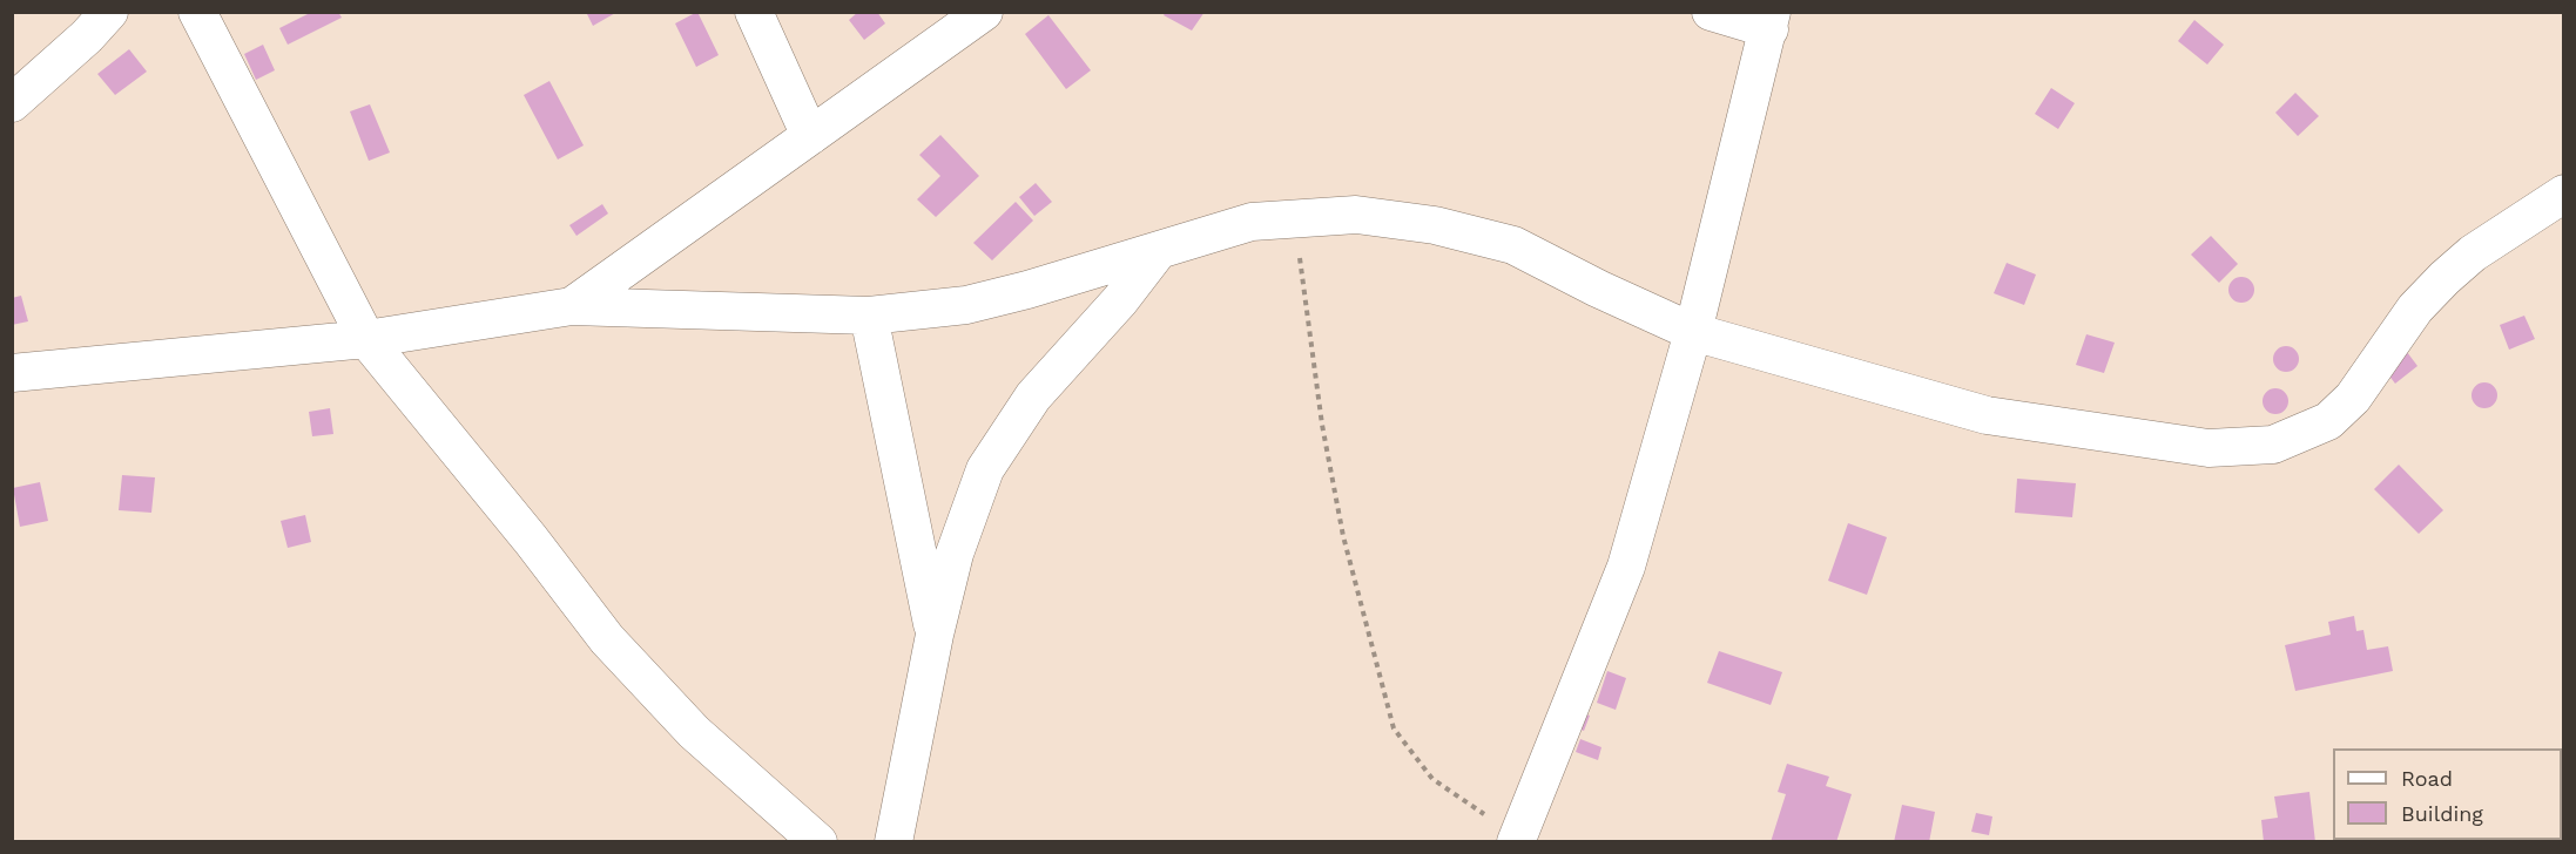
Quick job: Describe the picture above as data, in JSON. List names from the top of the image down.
{
  "legend": ["Road", "Building"]
}
